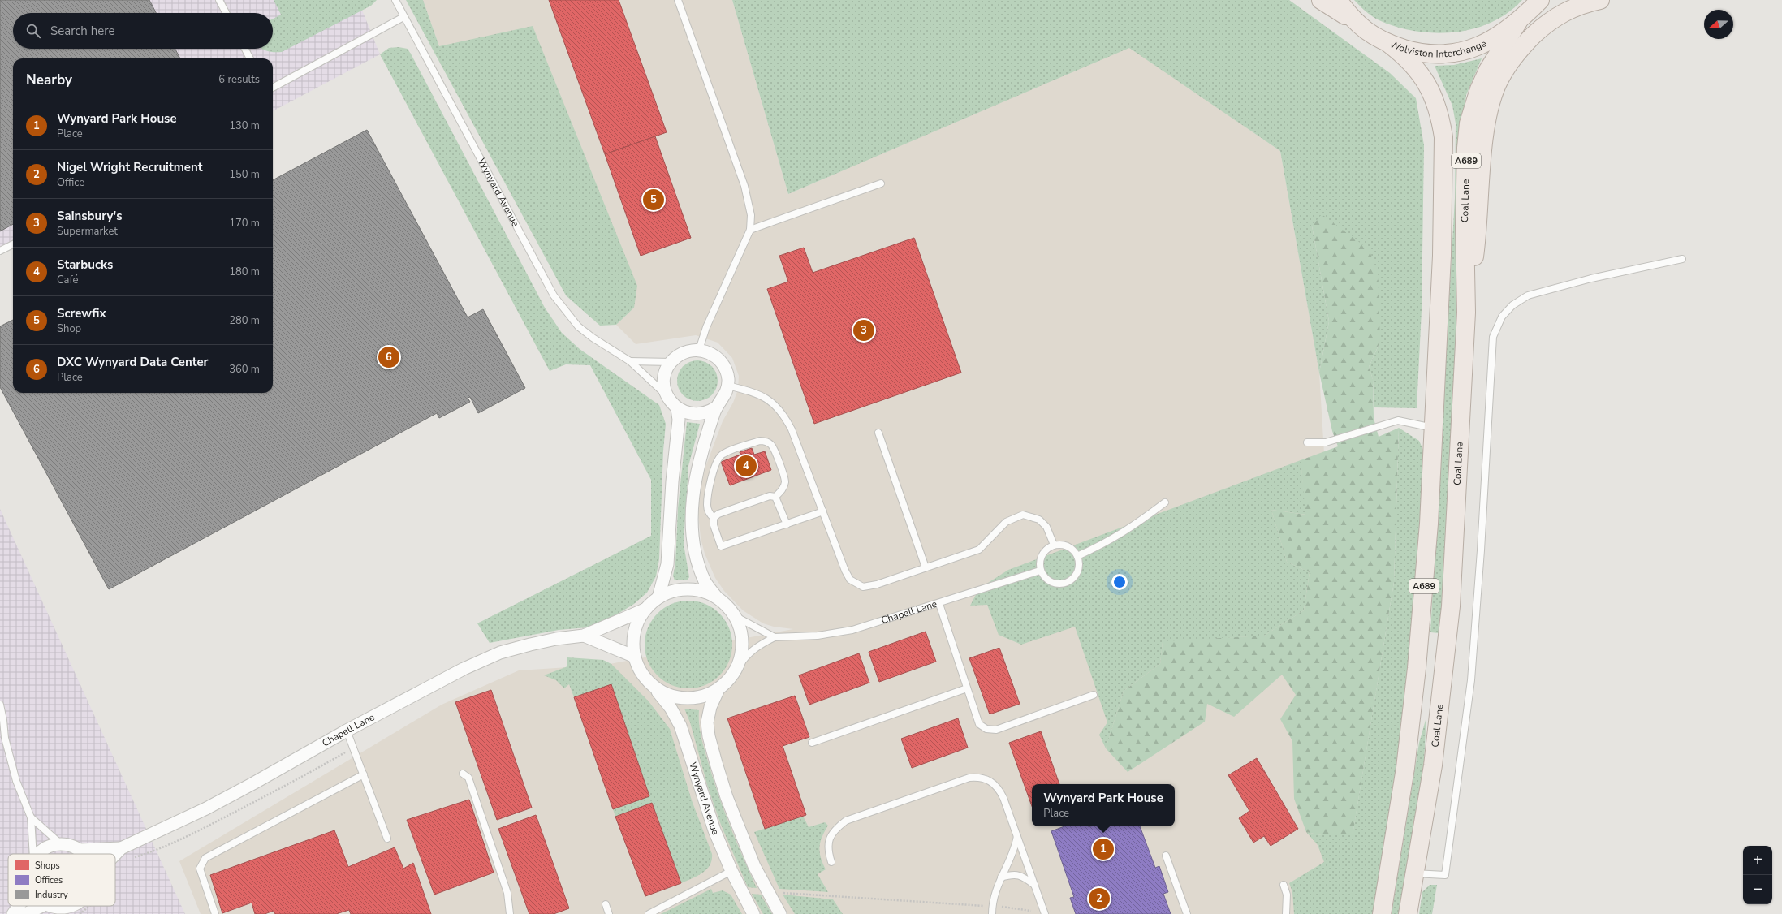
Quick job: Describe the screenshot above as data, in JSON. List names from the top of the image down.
{
  "streets": {
    "highway": ["Wolviston Interchange", "A689", "Coal Lane"],
    "street": ["Wynyard Avenue", "Chapell Lane"]
  },
  "crossings": [
    ["Wolviston Interchange", "A689"],
    ["Wolviston Interchange", "Coal Lane"],
    ["A689", "Coal Lane"],
    ["Wynyard Avenue", "Chapell Lane"]
  ],
  "legend": ["Shops", "Offices", "Industry"],
  "north": "left",
  "page": {
    "search": "Search here",
    "heading": ["Nearby", "6 results"],
    "list": [
      {
        "mark": "1",
        "name": "Wynyard Park House",
        "note": "Place",
        "value": "130 m"
      },
      {
        "mark": "2",
        "name": "Nigel Wright Recruitment",
        "note": "Office",
        "value": "150 m"
      },
      {
        "mark": "3",
        "name": "Sainsbury's",
        "note": "Supermarket",
        "value": "170 m"
      },
      {
        "mark": "4",
        "name": "Starbucks",
        "note": "Café",
        "value": "180 m"
      },
      {
        "mark": "5",
        "name": "Screwfix",
        "note": "Shop",
        "value": "280 m"
      },
      {
        "mark": "6",
        "name": "DXC Wynyard Data Center",
        "note": "Place",
        "value": "360 m"
      }
    ],
    "pins": [
      "5",
      "3",
      "6",
      "4",
      "1",
      "2"
    ],
    "popup": ["Wynyard Park House", "Place"],
    "map_buttons": ["+", "−"]
  }
}
